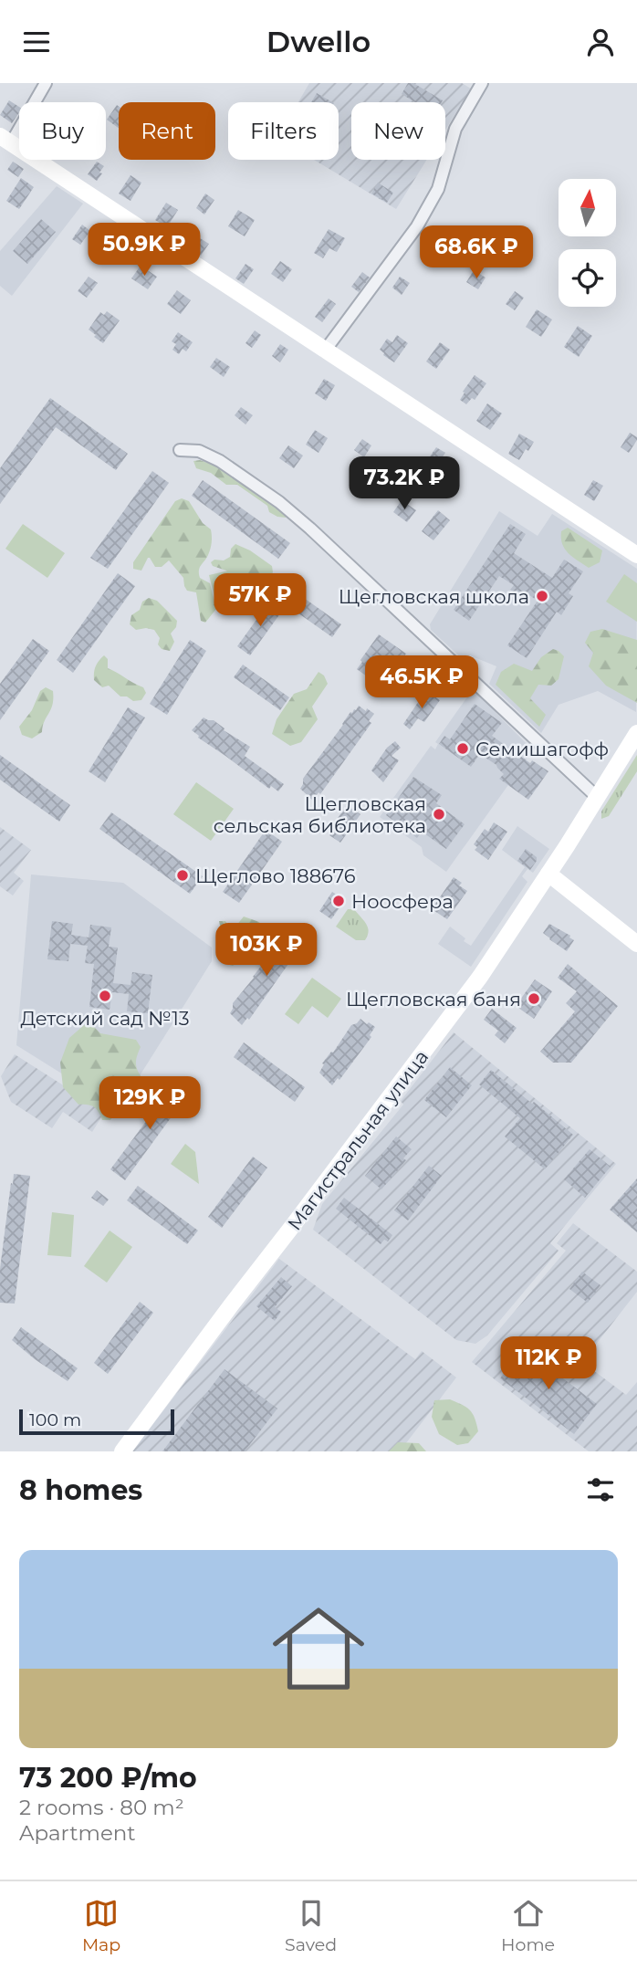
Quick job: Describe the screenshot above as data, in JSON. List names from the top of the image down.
{
  "streets": {
    "main road": ["Магистральная улица"]
  },
  "places": [
    "Щегловская школа",
    "Семишагофф",
    "Щегловская сельская библиотека",
    "Щеглово 188676",
    "Ноосфера",
    "Детский сад №13",
    "Щегловская баня"
  ],
  "scale_bar": "100 m",
  "north": "top",
  "page": {
    "header": "Dwello",
    "chip": [
      "Buy",
      "Rent",
      "Filters",
      "New"
    ],
    "price": [
      "50.9K ₽",
      "68.6K ₽",
      "73.2K ₽",
      "57K ₽",
      "46.5K ₽",
      "103K ₽",
      "129K ₽",
      "112K ₽"
    ],
    "scale": "100 m",
    "heading": "8 homes",
    "list": [
      {
        "name": "73 200 ₽/mo",
        "note": "2 rooms · 80 m² · Apartment"
      }
    ],
    "tabs": ["Map", "Saved", "Home"]
  }
}
